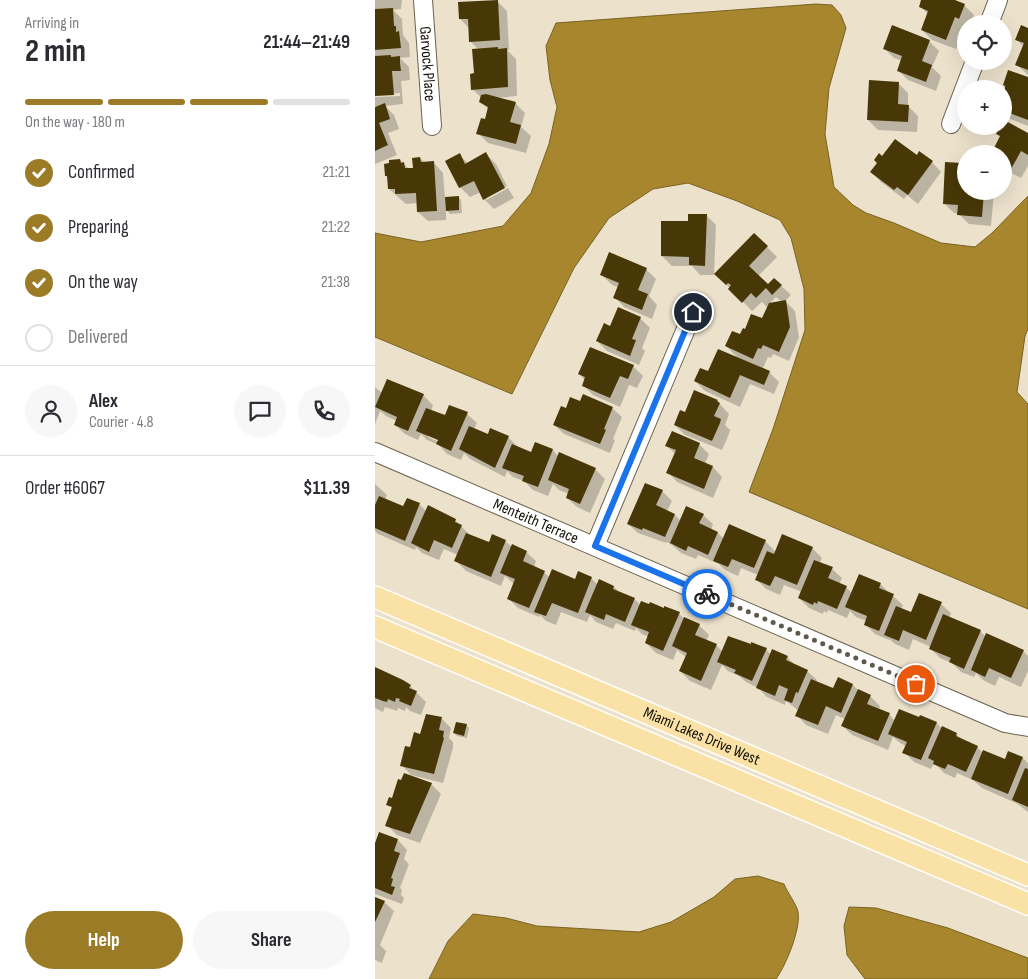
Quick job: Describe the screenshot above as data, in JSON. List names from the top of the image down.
{
  "streets": {
    "main road": ["Miami Lakes Drive West"],
    "street": ["Garvock Place", "Menteith Terrace"]
  },
  "page": {
    "heading": ["2 min", "Arriving in", "21:44–21:49"],
    "panel": [
      "Alex",
      "Courier · 4.8",
      "Order #6067",
      "$11.39"
    ],
    "map_buttons": ["+", "−"],
    "bar": "On the way · 180 m",
    "list": [
      ["Confirmed", "21:21"],
      ["Preparing", "21:22"],
      ["On the way", "21:38"],
      "Delivered"
    ],
    "buttons": ["Help", "Share"]
  }
}
